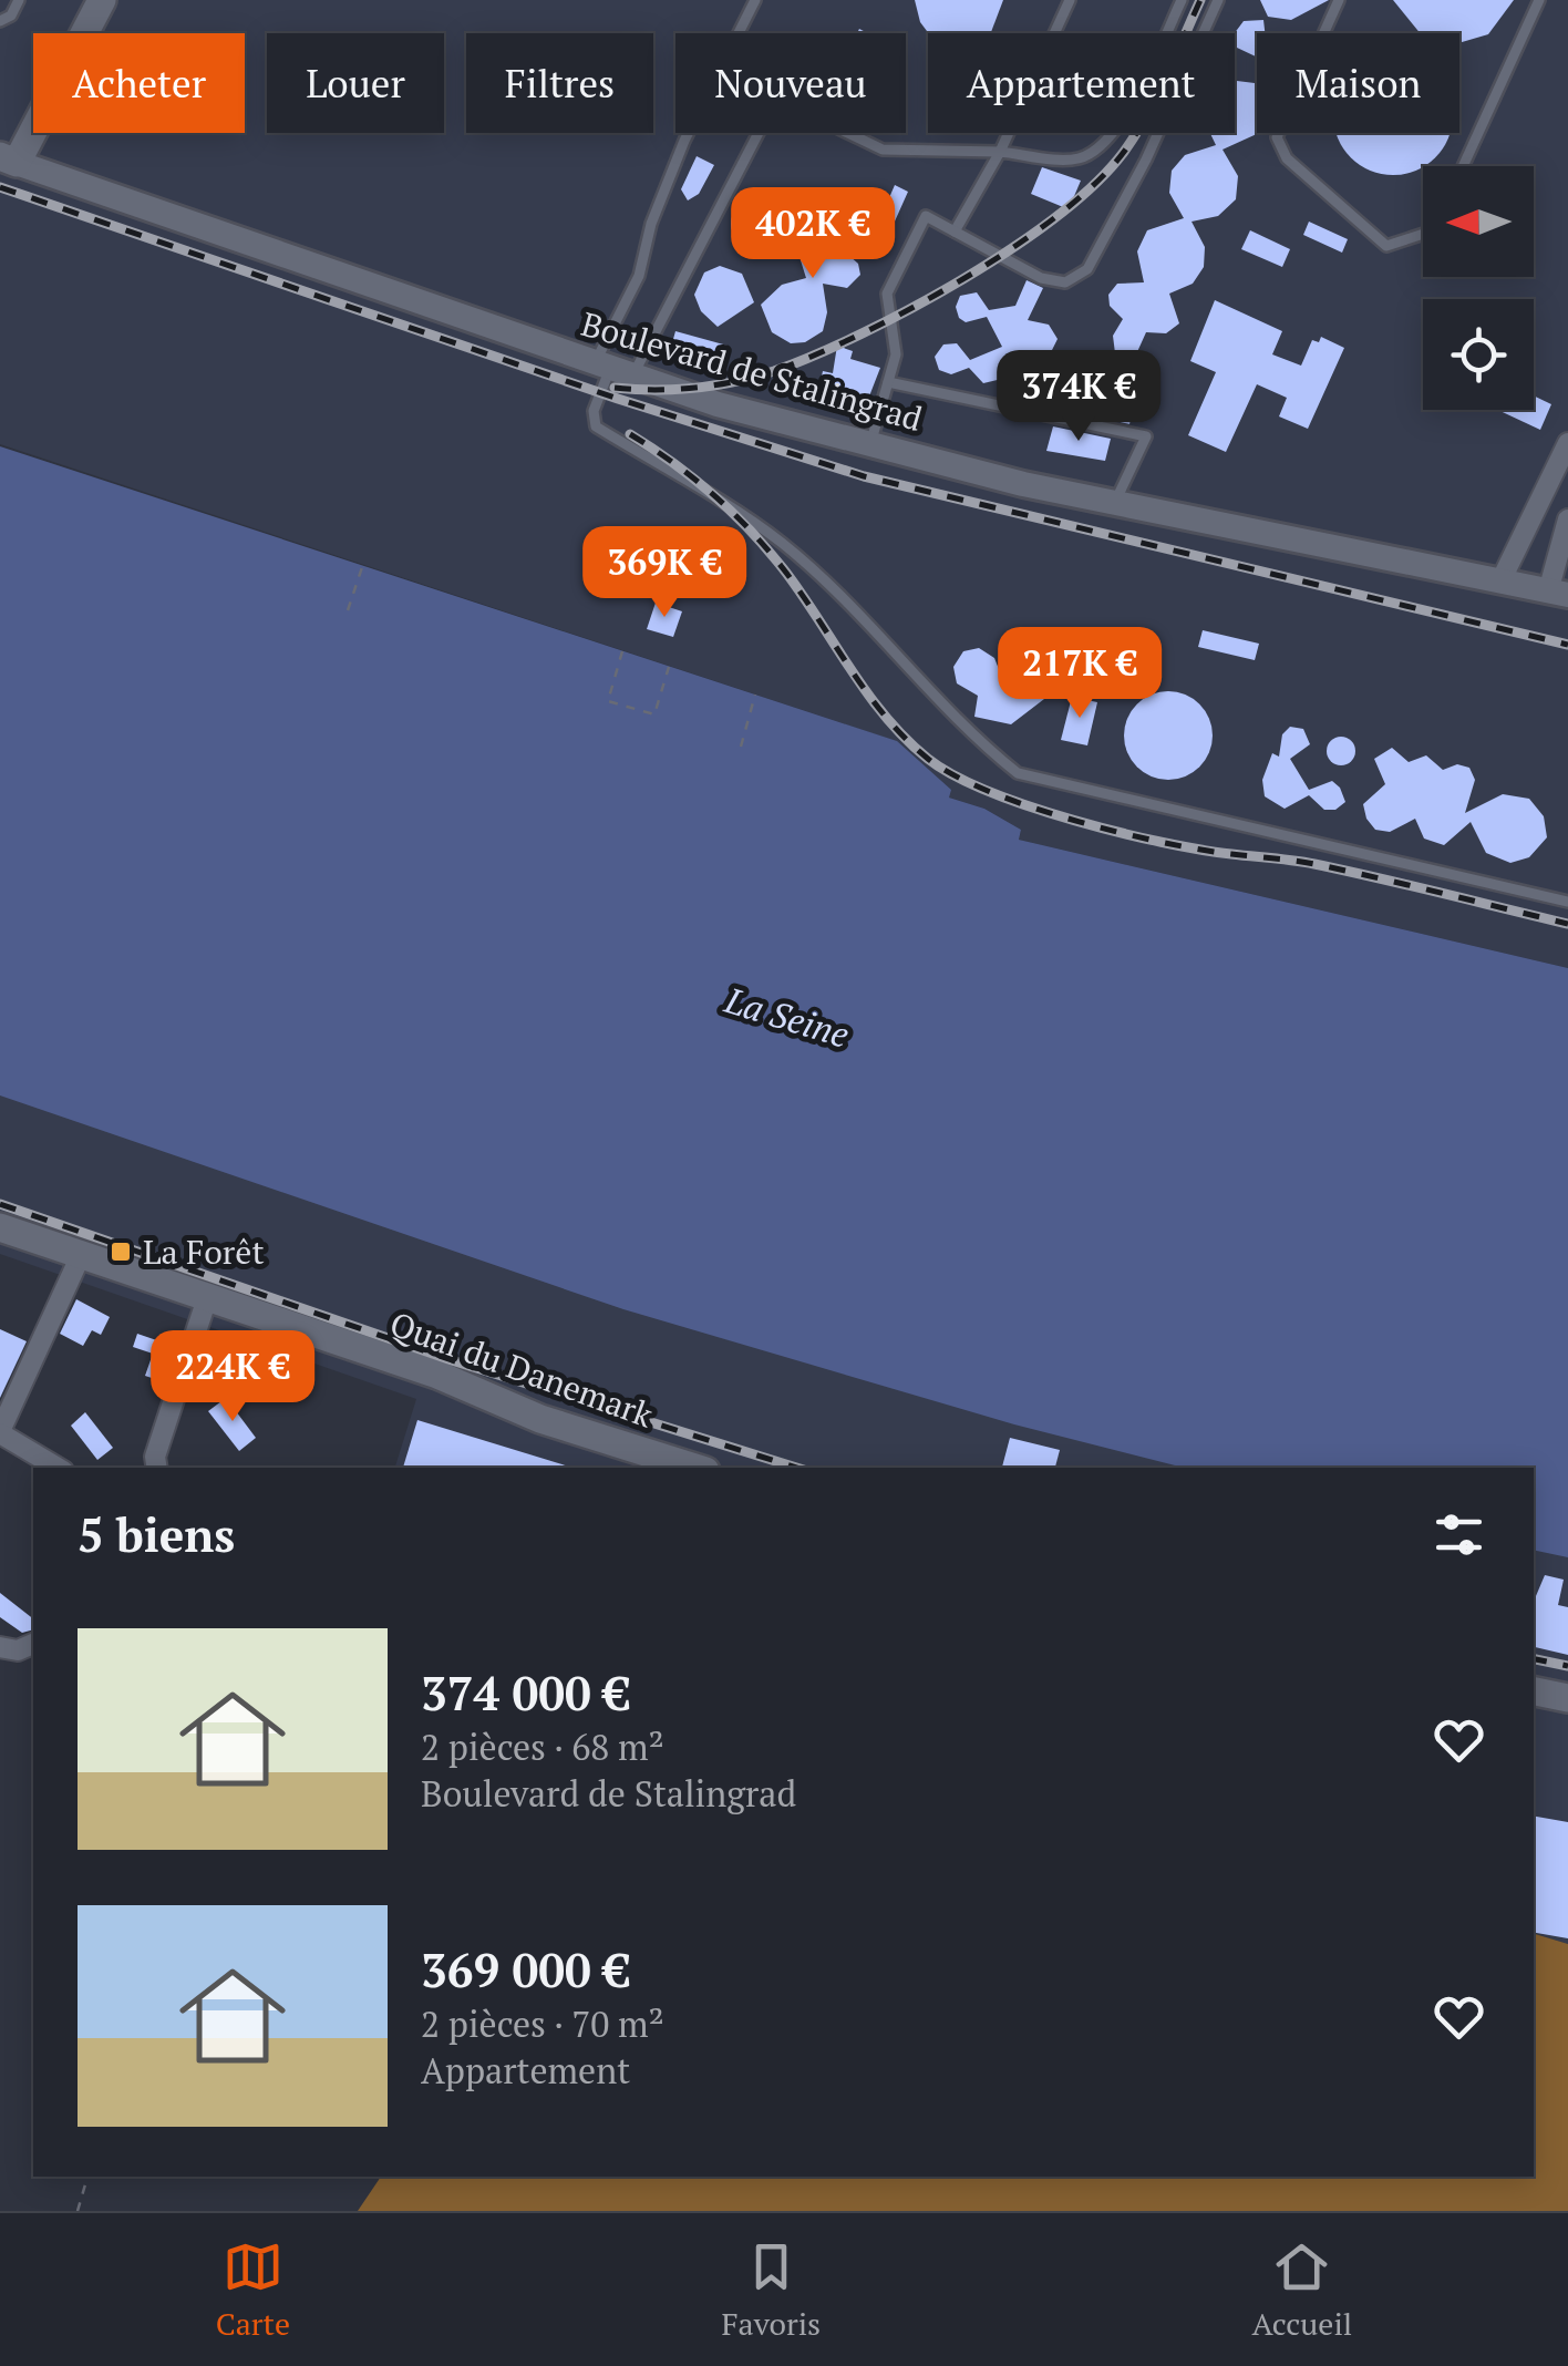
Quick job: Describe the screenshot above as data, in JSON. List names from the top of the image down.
{
  "streets": {
    "main road": ["Quai du Danemark"],
    "street": ["Boulevard de Stalingrad"]
  },
  "water": ["La Seine"],
  "places": {
    "transit": ["La Forêt"]
  },
  "north": "left",
  "page": {
    "chip": [
      "Acheter",
      "Louer",
      "Filtres",
      "Nouveau",
      "Appartement",
      "Maison"
    ],
    "price": [
      "402K €",
      "374K €",
      "369K €",
      "217K €",
      "224K €"
    ],
    "heading": "5 biens",
    "list": [
      {
        "name": "374 000 €",
        "note": "2 pièces · 68 m² · Boulevard de Stalingrad"
      },
      {
        "name": "369 000 €",
        "note": "2 pièces · 70 m² · Appartement"
      }
    ],
    "tabs": ["Carte", "Favoris", "Accueil"]
  }
}
